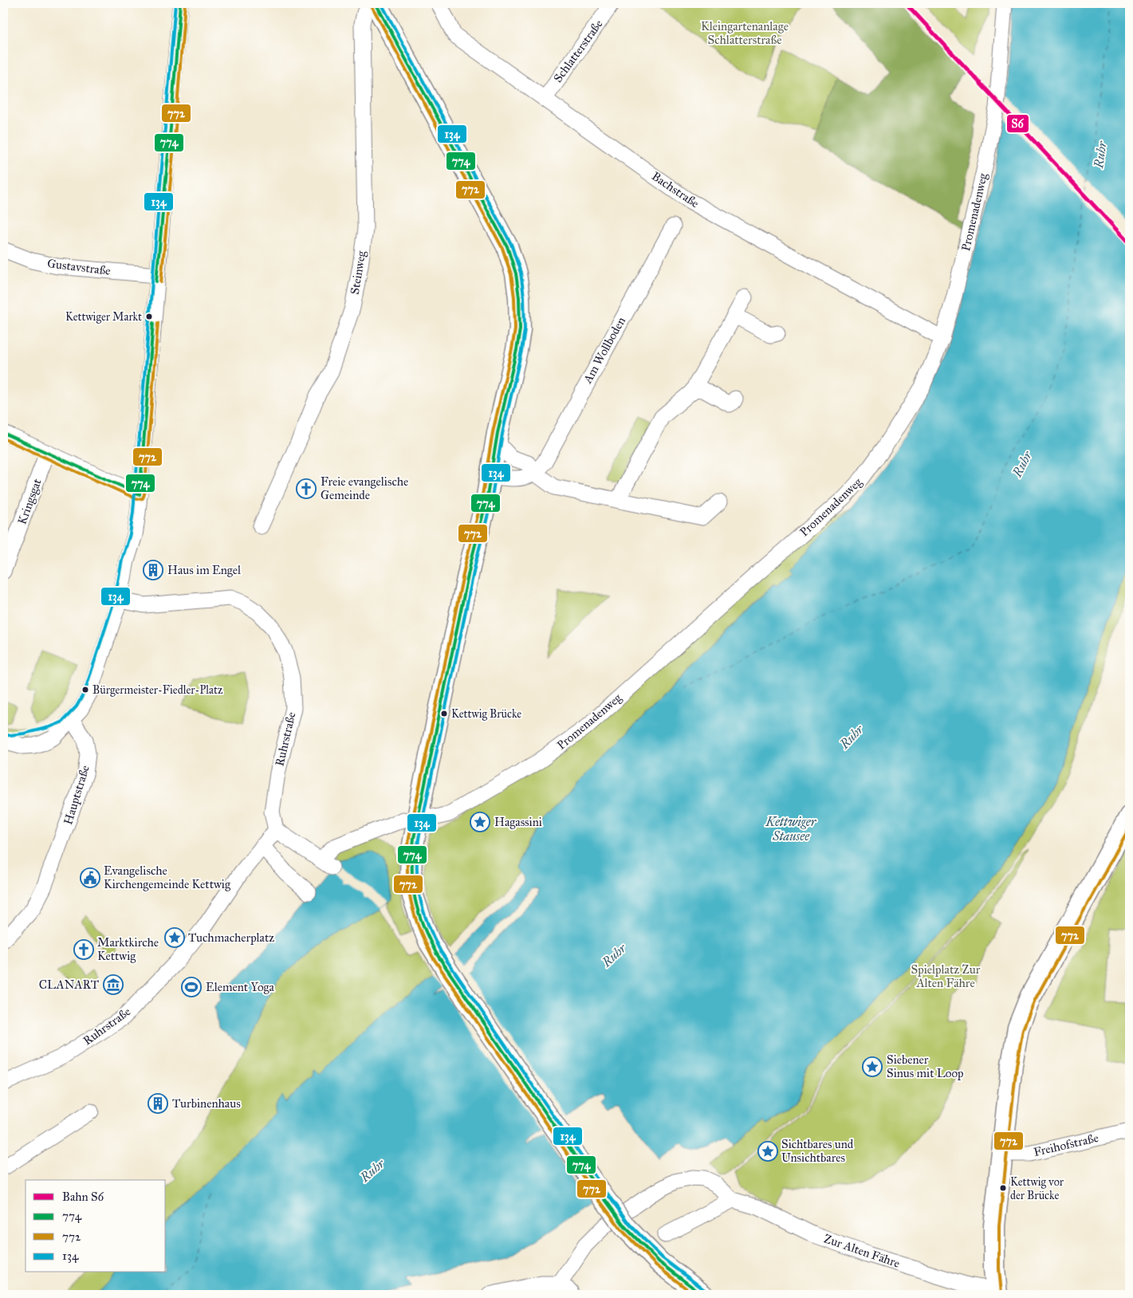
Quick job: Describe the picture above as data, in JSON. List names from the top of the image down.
{
  "streets": {
    "street": [
      "Schlatterstraße",
      "Bachstraße",
      "Promenadenweg",
      "Gustavstraße",
      "Steinweg",
      "Am Wollboden",
      "Kringsgat",
      "Ruhrstraße",
      "Hauptstraße",
      "Freihofstraße",
      "Zur Alten Fähre"
    ]
  },
  "crossings": [
    ["Schlatterstraße", "Bachstraße"],
    ["Bachstraße", "Promenadenweg"]
  ],
  "water": ["Ruhr", "Kettwiger Stausee"],
  "parks": ["Kleingartenanlage Schlatterstraße", "Spielplatz Zur Alten Fähre"],
  "places": {
    "other": [
      "Kettwiger Markt",
      "Bürgermeister-Fiedler-Platz",
      "Kettwig Brücke",
      "Kettwig vor der Brücke"
    ],
    "church": ["Freie evangelische Gemeinde", "Marktkirche Kettwig"],
    "building": ["Haus im Engel", "Turbinenhaus"],
    "place": [
      "Hagassini",
      "Tuchmacherplatz",
      "Siebener Sinus mit Loop",
      "Sichtbares und Unsichtbares"
    ],
    "public building": ["Evangelische Kirchengemeinde Kettwig"],
    "museum": ["CLANART"],
    "sports": ["Element Yoga"]
  },
  "lines": [
    "rail line S6",
    "transit line 774",
    "transit line 772",
    "transit line 134"
  ],
  "legend": [
    "Bahn S6",
    "774",
    "772",
    "134"
  ]
}
